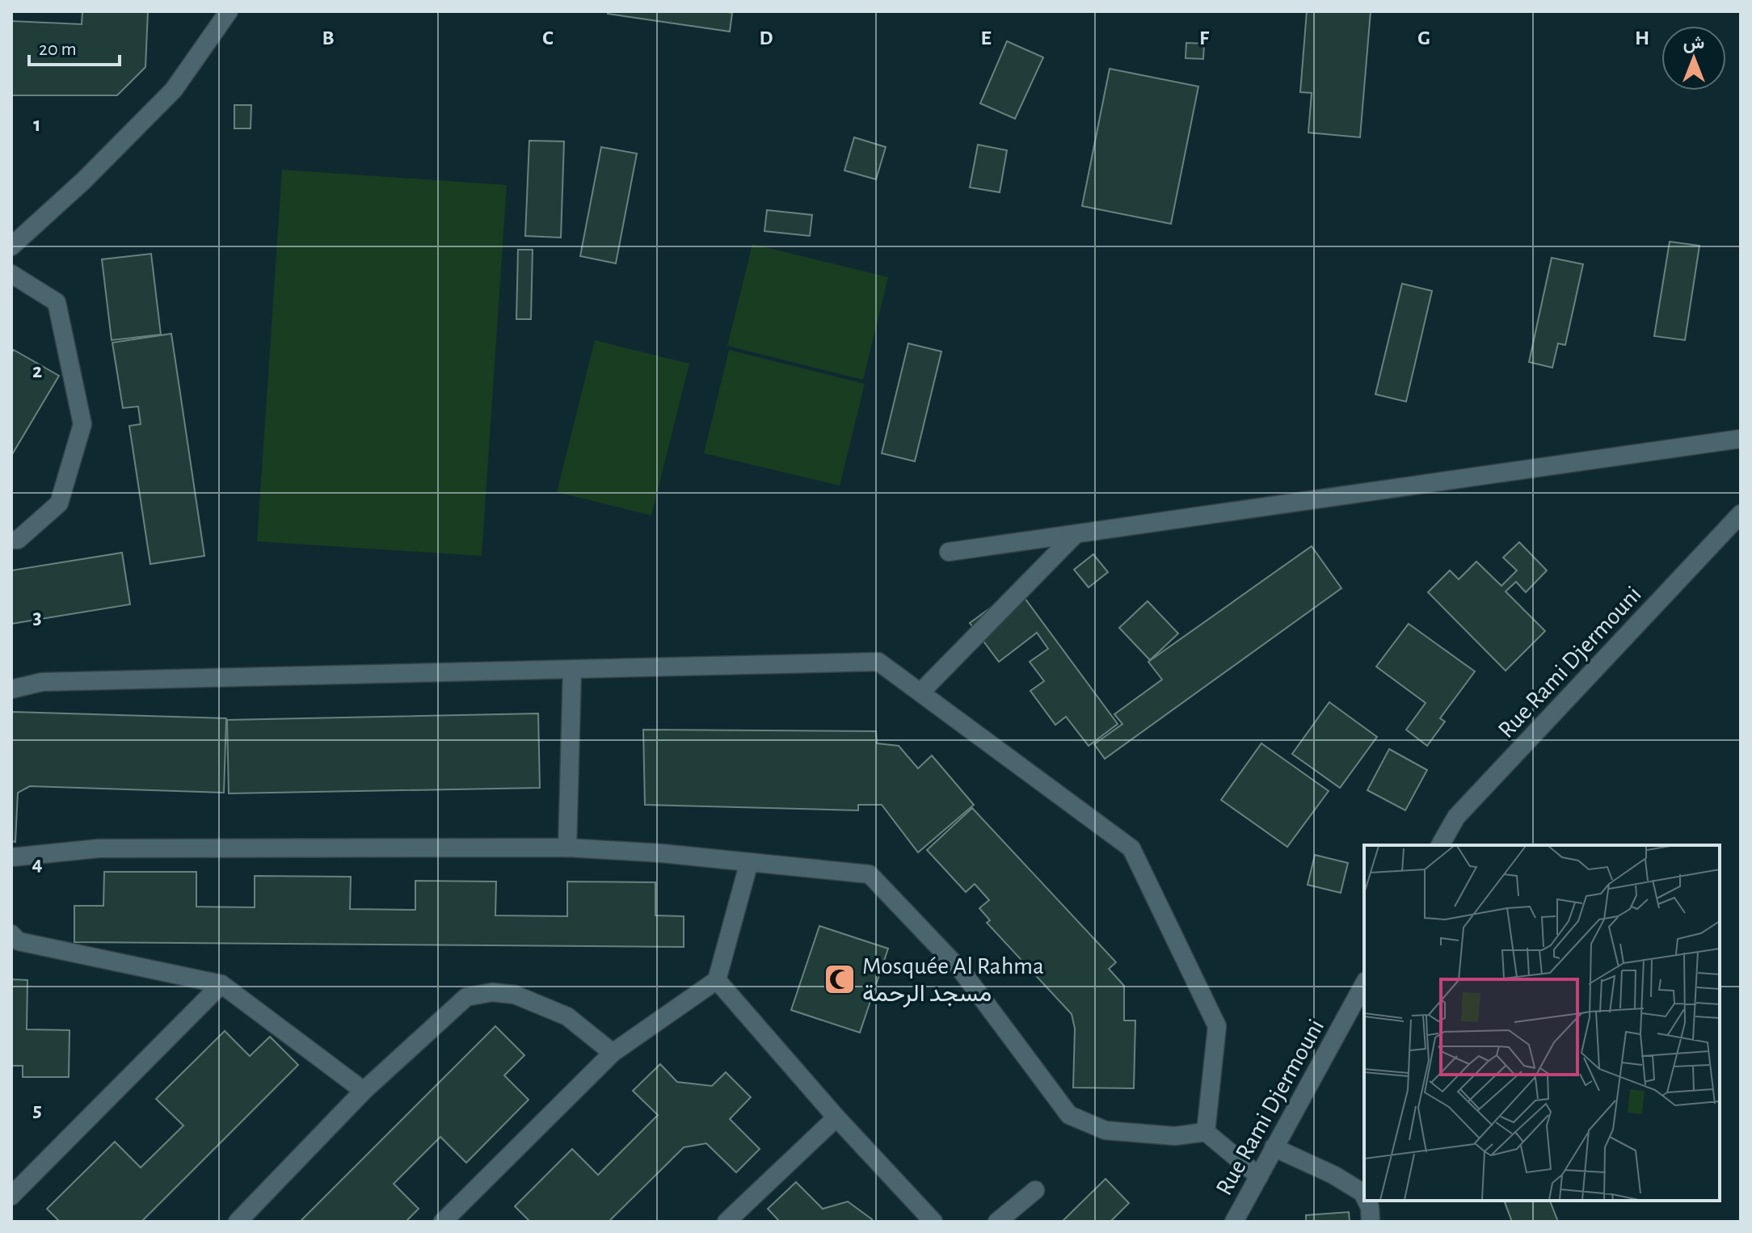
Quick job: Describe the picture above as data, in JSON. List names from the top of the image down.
{
  "streets": {
    "street": ["Rue Rami Djermouni"]
  },
  "places": {
    "mosque": ["Mosquée Al Rahma مسجد الرحمة"]
  },
  "scale_bar": "20 m",
  "north": "top",
  "grid": {
    "columns": [
      "B",
      "C",
      "D",
      "E",
      "F",
      "G",
      "H"
    ],
    "rows": [
      "1",
      "2",
      "3",
      "4",
      "5"
    ]
  }
}
